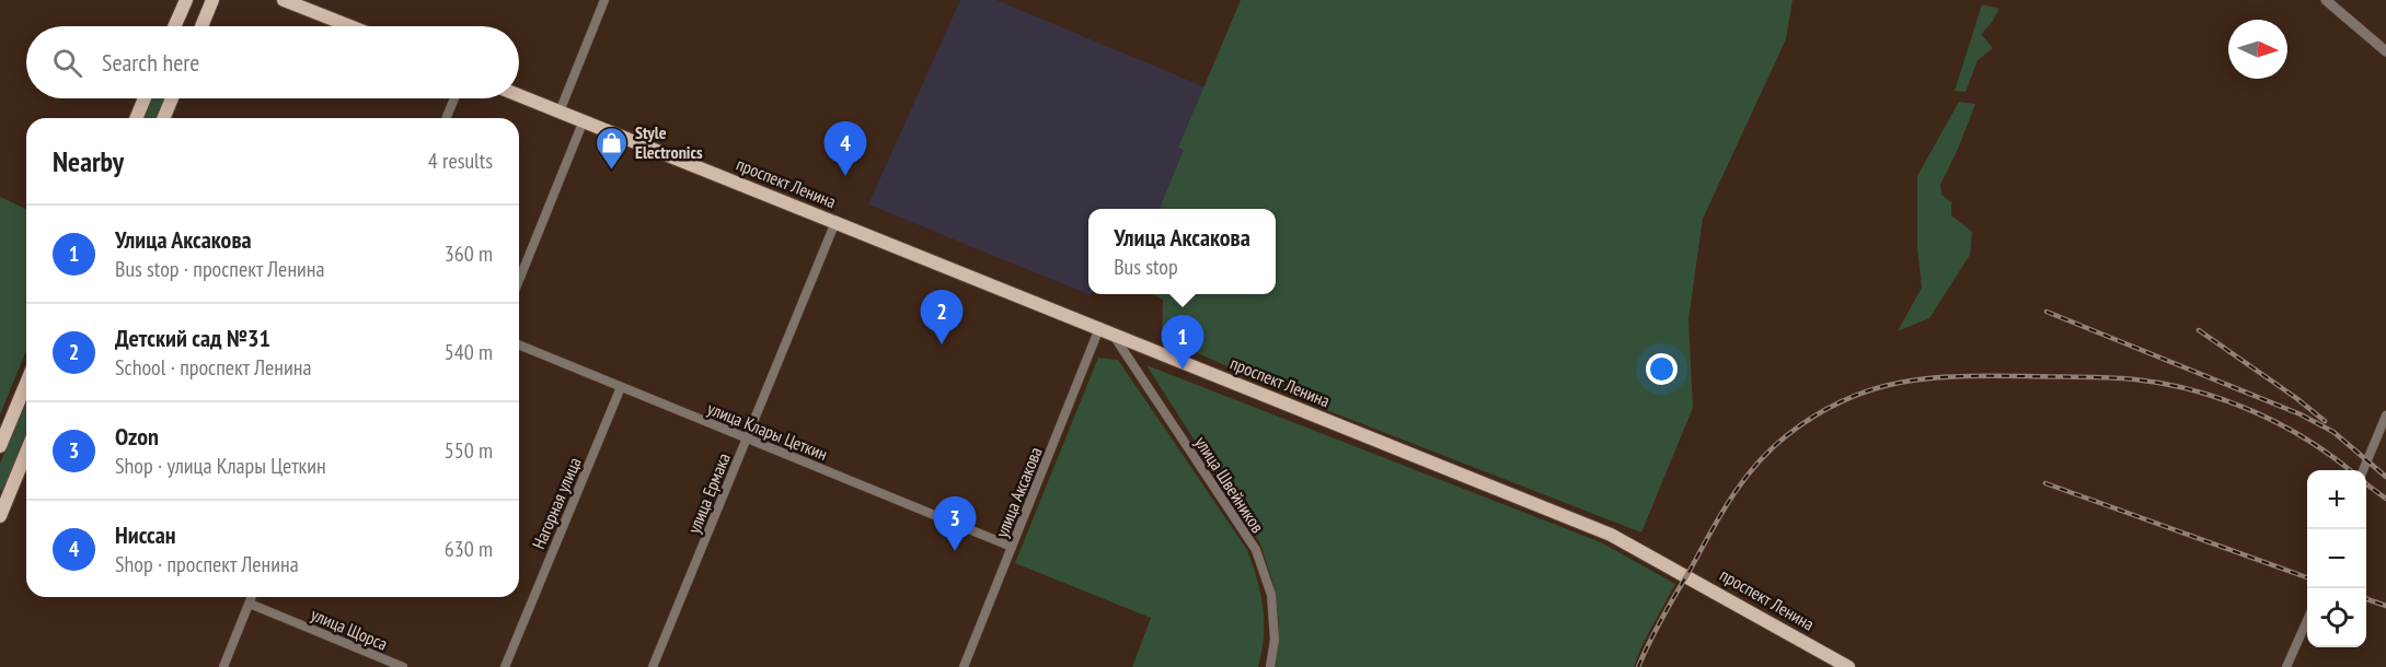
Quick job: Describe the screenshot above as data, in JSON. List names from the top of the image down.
{
  "streets": {
    "main road": ["проспект Ленина"],
    "street": [
      "улица Клары Цеткин",
      "улица Швейников",
      "улица Аксакова",
      "улица Ермака",
      "Нагорная улица",
      "улица Щорса"
    ]
  },
  "crossings": [
    ["проспект Ленина", "улица Швейников"],
    ["проспект Ленина", "улица Аксакова"],
    ["проспект Ленина", "улица Ермака"],
    ["улица Клары Цеткин", "улица Аксакова"],
    ["улица Клары Цеткин", "улица Ермака"],
    ["улица Клары Цеткин", "Нагорная улица"],
    ["улица Швейников", "улица Аксакова"]
  ],
  "places": {
    "shop": ["Style Electronics"]
  },
  "north": "right",
  "page": {
    "search": "Search here",
    "heading": ["Nearby", "4 results"],
    "pins": [
      "4",
      "2",
      "1",
      "3"
    ],
    "list": [
      {
        "mark": "1",
        "name": "Улица Аксакова",
        "note": "Bus stop · проспект Ленина",
        "value": "360 m"
      },
      {
        "mark": "2",
        "name": "Детский сад №31",
        "note": "School · проспект Ленина",
        "value": "540 m"
      },
      {
        "mark": "3",
        "name": "Ozon",
        "note": "Shop · улица Клары Цеткин",
        "value": "550 m"
      },
      {
        "mark": "4",
        "name": "Ниссан",
        "note": "Shop · проспект Ленина",
        "value": "630 m"
      }
    ],
    "popup": ["Улица Аксакова", "Bus stop"],
    "map_buttons": ["+", "−"]
  }
}
